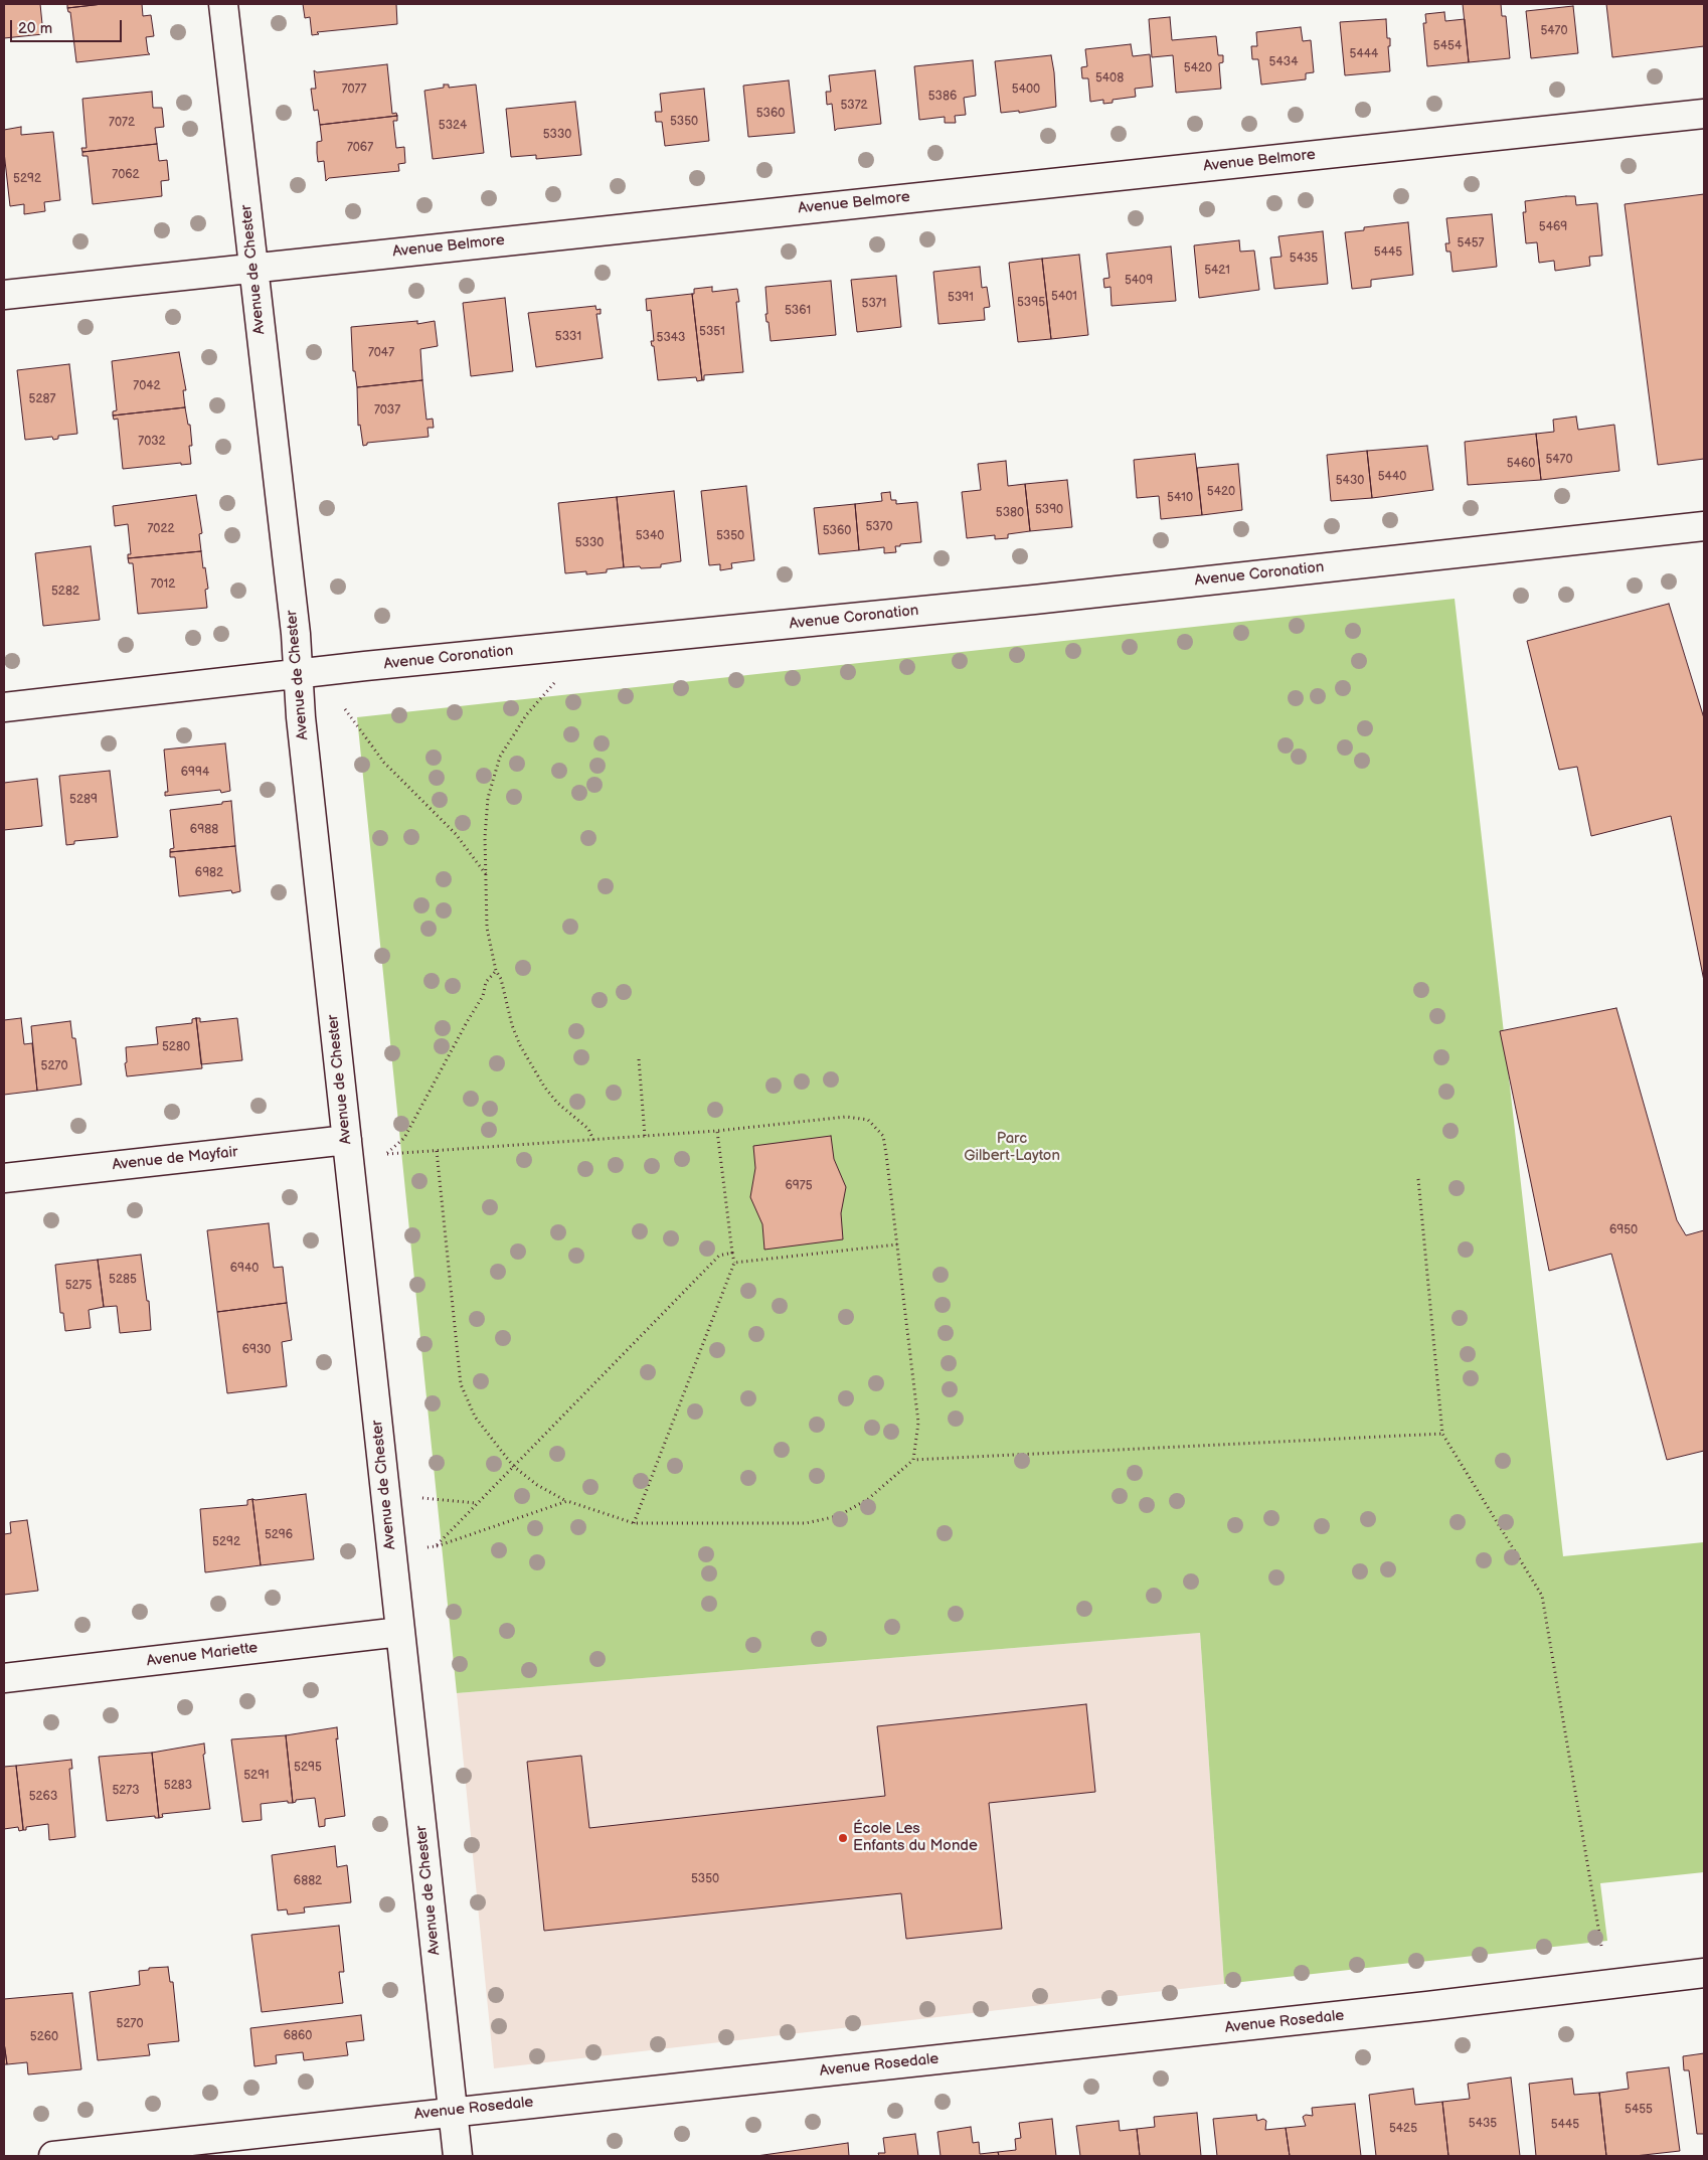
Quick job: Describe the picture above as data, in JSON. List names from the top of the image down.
{
  "streets": {
    "street": [
      "Avenue Belmore",
      "Avenue de Chester",
      "Avenue Coronation",
      "Avenue de Mayfair",
      "Avenue Mariette",
      "Avenue Rosedale"
    ]
  },
  "crossings": [
    ["Avenue Belmore", "Avenue de Chester"],
    ["Avenue de Chester", "Avenue Coronation"],
    ["Avenue de Chester", "Avenue de Mayfair"],
    ["Avenue de Chester", "Avenue Mariette"],
    ["Avenue de Chester", "Avenue Rosedale"]
  ],
  "parks": ["Parc Gilbert-Layton"],
  "places": ["École Les Enfants du Monde"],
  "house_numbers": [
    "5470",
    "5454",
    "5444",
    "5434",
    "5420",
    "5408",
    "7077",
    "5400",
    "5386",
    "5372",
    "5360",
    "5350",
    "7072",
    "5324",
    "5330",
    "7067",
    "7062",
    "5292",
    "5469",
    "5457",
    "5445",
    "5435",
    "5421",
    "5409",
    "5401",
    "5391",
    "5395",
    "5371",
    "5361",
    "5351",
    "5331",
    "5343",
    "7047",
    "7042",
    "5287",
    "7037",
    "7032",
    "5470",
    "5460",
    "5440",
    "5430",
    "5420",
    "5410",
    "5390",
    "5380",
    "5370",
    "7022",
    "5360",
    "5340",
    "5350",
    "5330",
    "7012",
    "5282",
    "6994",
    "5289",
    "6988",
    "6982",
    "5280",
    "5270",
    "6975",
    "6950",
    "6940",
    "5285",
    "5275",
    "6930",
    "5296",
    "5292",
    "5295",
    "5291",
    "5283",
    "5273",
    "5263",
    "5350",
    "6882",
    "5270",
    "6860",
    "5260",
    "5455",
    "5435",
    "5445",
    "5425"
  ],
  "scale_bar": "20 m"
}
